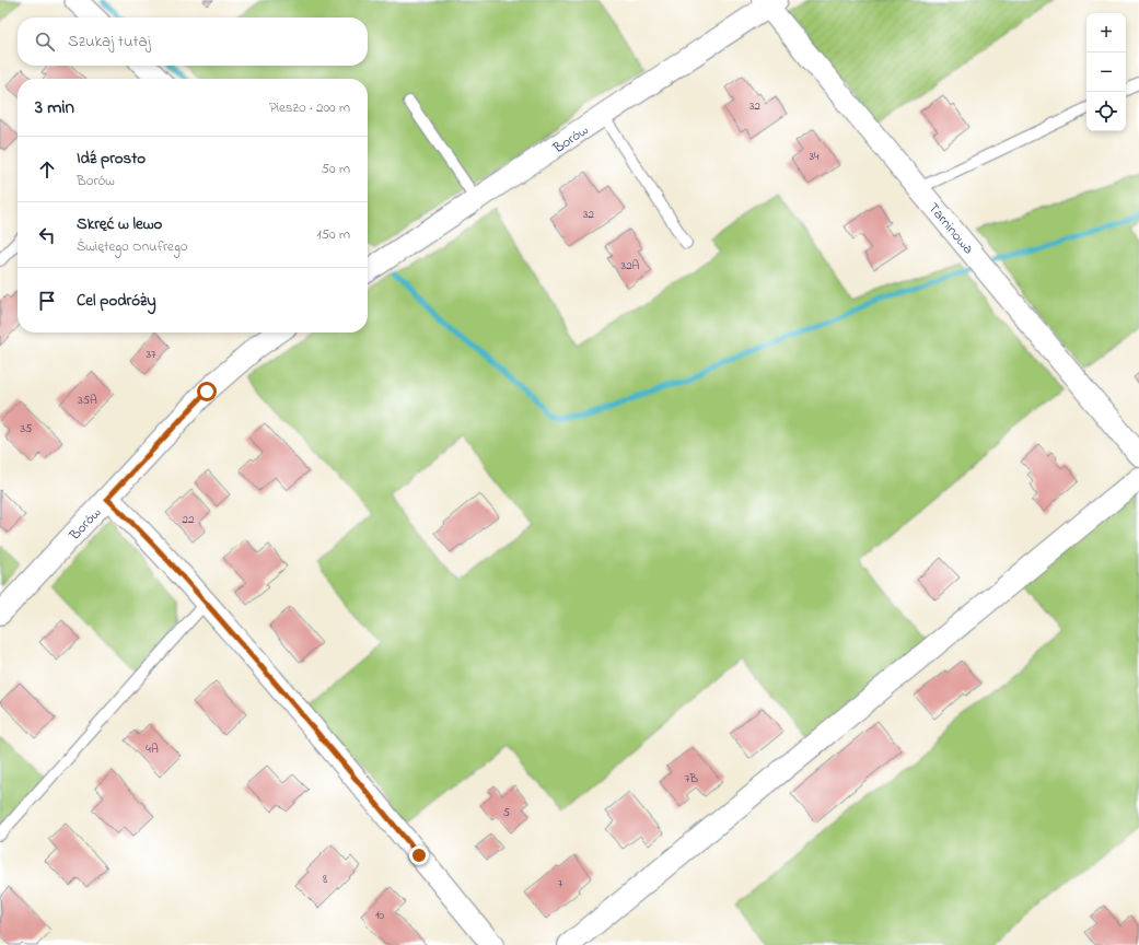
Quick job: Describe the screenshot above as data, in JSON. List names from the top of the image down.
{
  "streets": {
    "street": ["Borów", "Tarninowa"]
  },
  "crossings": [
    ["Borów", "Tarninowa"]
  ],
  "house_numbers": [
    "32",
    "34",
    "32",
    "32A",
    "37",
    "35A",
    "35",
    "22",
    "4A",
    "7B",
    "5",
    "8",
    "7",
    "10"
  ],
  "page": {
    "map_buttons": ["+", "−"],
    "search": "Szukaj tutaj",
    "heading": ["3 min", "Pieszo · 200 m"],
    "list": [
      ["Idź prosto", "Borów", "50 m"],
      ["Skręć w lewo", "Świętego Onufrego", "150 m"],
      "Cel podróży"
    ]
  }
}
